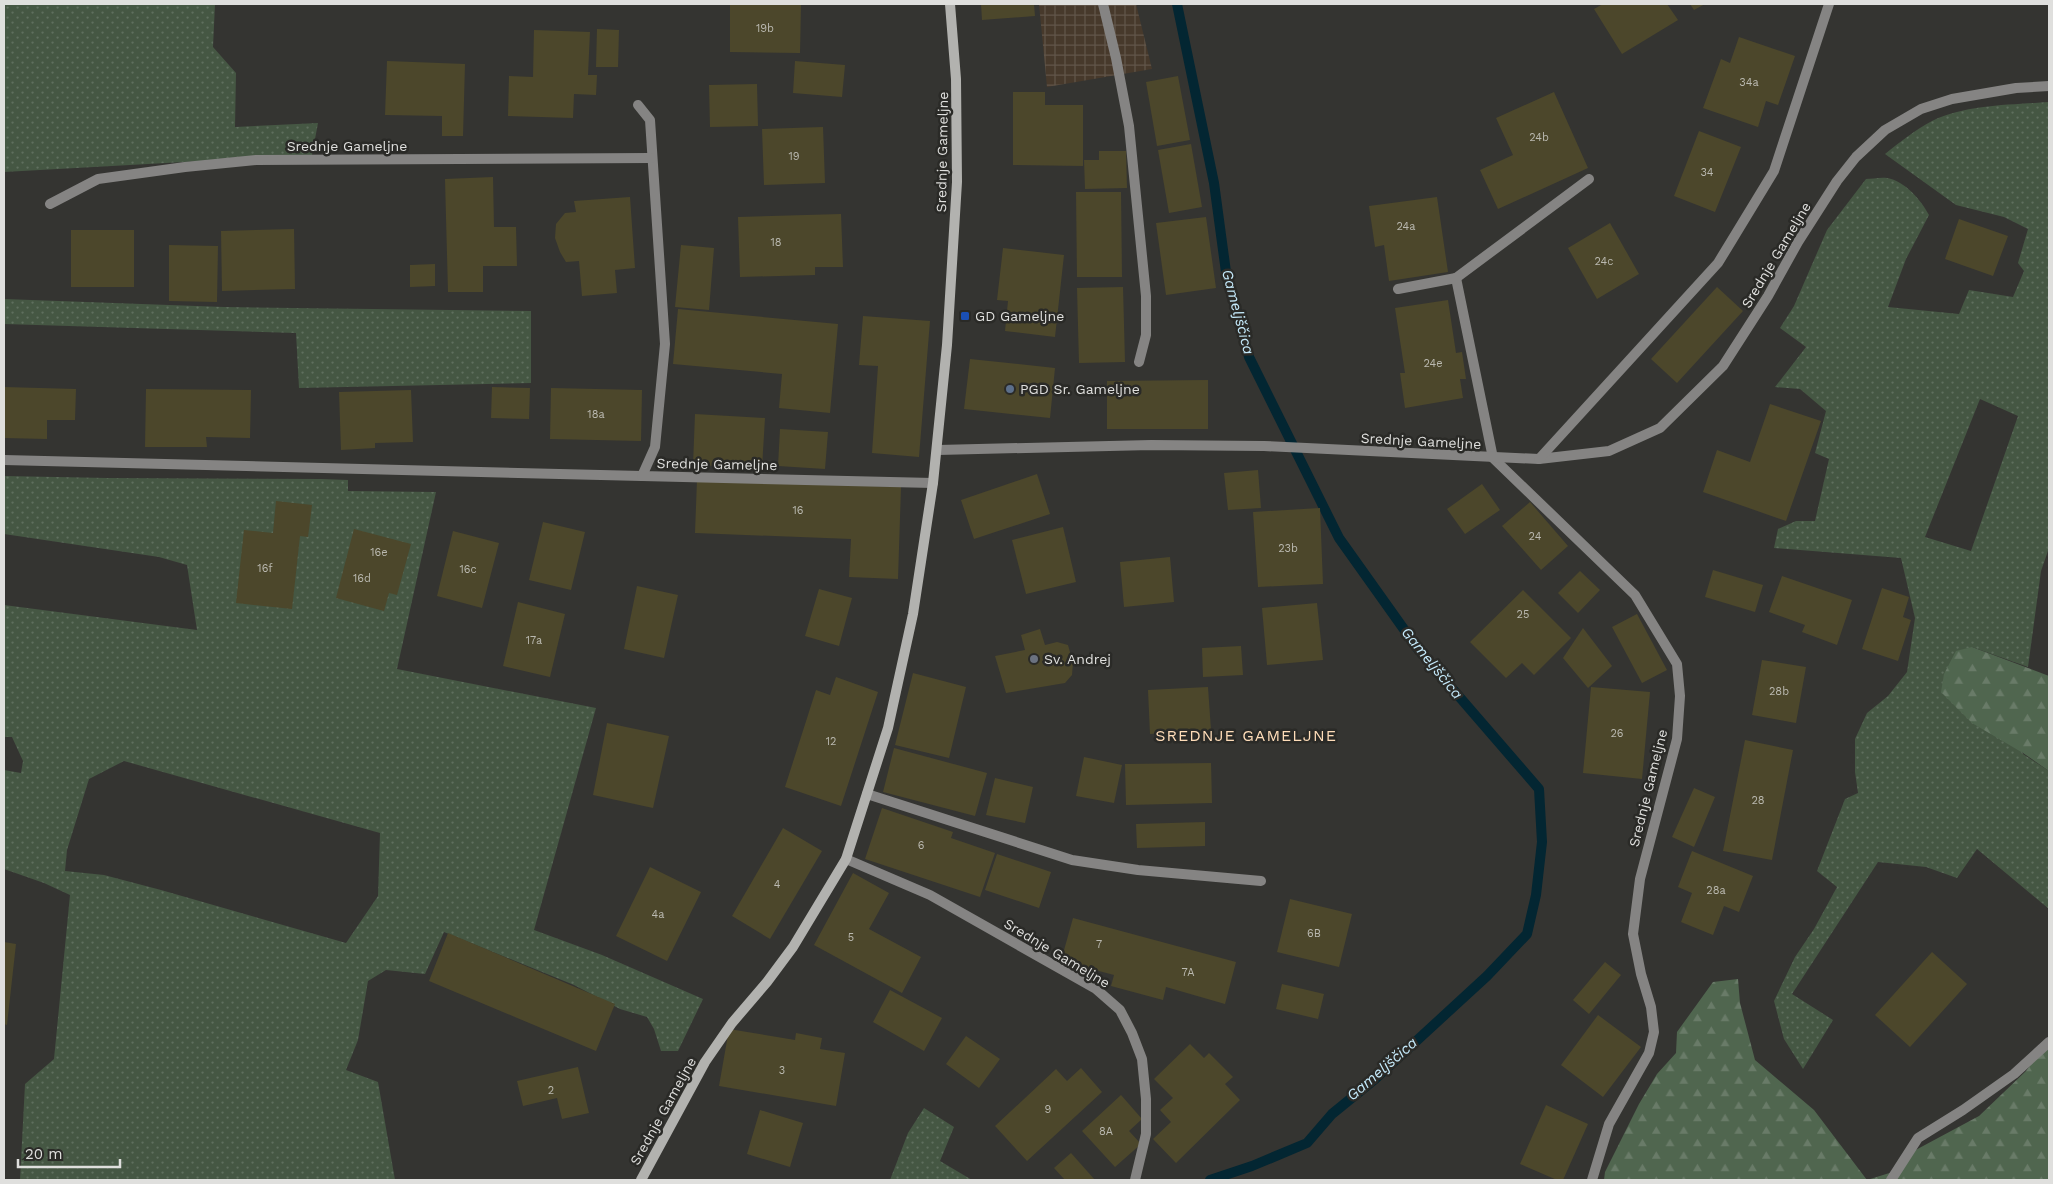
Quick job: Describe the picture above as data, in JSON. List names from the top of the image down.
{
  "streets": {
    "street": ["Srednje Gameljne"]
  },
  "districts": ["SREDNJE GAMELJNE"],
  "water": ["Gameljščica"],
  "places": {
    "transit": ["GD Gameljne"],
    "other": ["PGD Sr. Gameljne", "Sv. Andrej"]
  },
  "house_numbers": [
    "19b",
    "34a",
    "24b",
    "19",
    "34",
    "24a",
    "18",
    "24c",
    "24e",
    "18a",
    "16",
    "24",
    "23b",
    "16e",
    "16f",
    "16c",
    "16d",
    "25",
    "17a",
    "28b",
    "26",
    "12",
    "28",
    "6",
    "4",
    "28a",
    "4a",
    "6B",
    "5",
    "7",
    "7A",
    "3",
    "2",
    "9",
    "8A"
  ],
  "scale_bar": "20 m"
}
